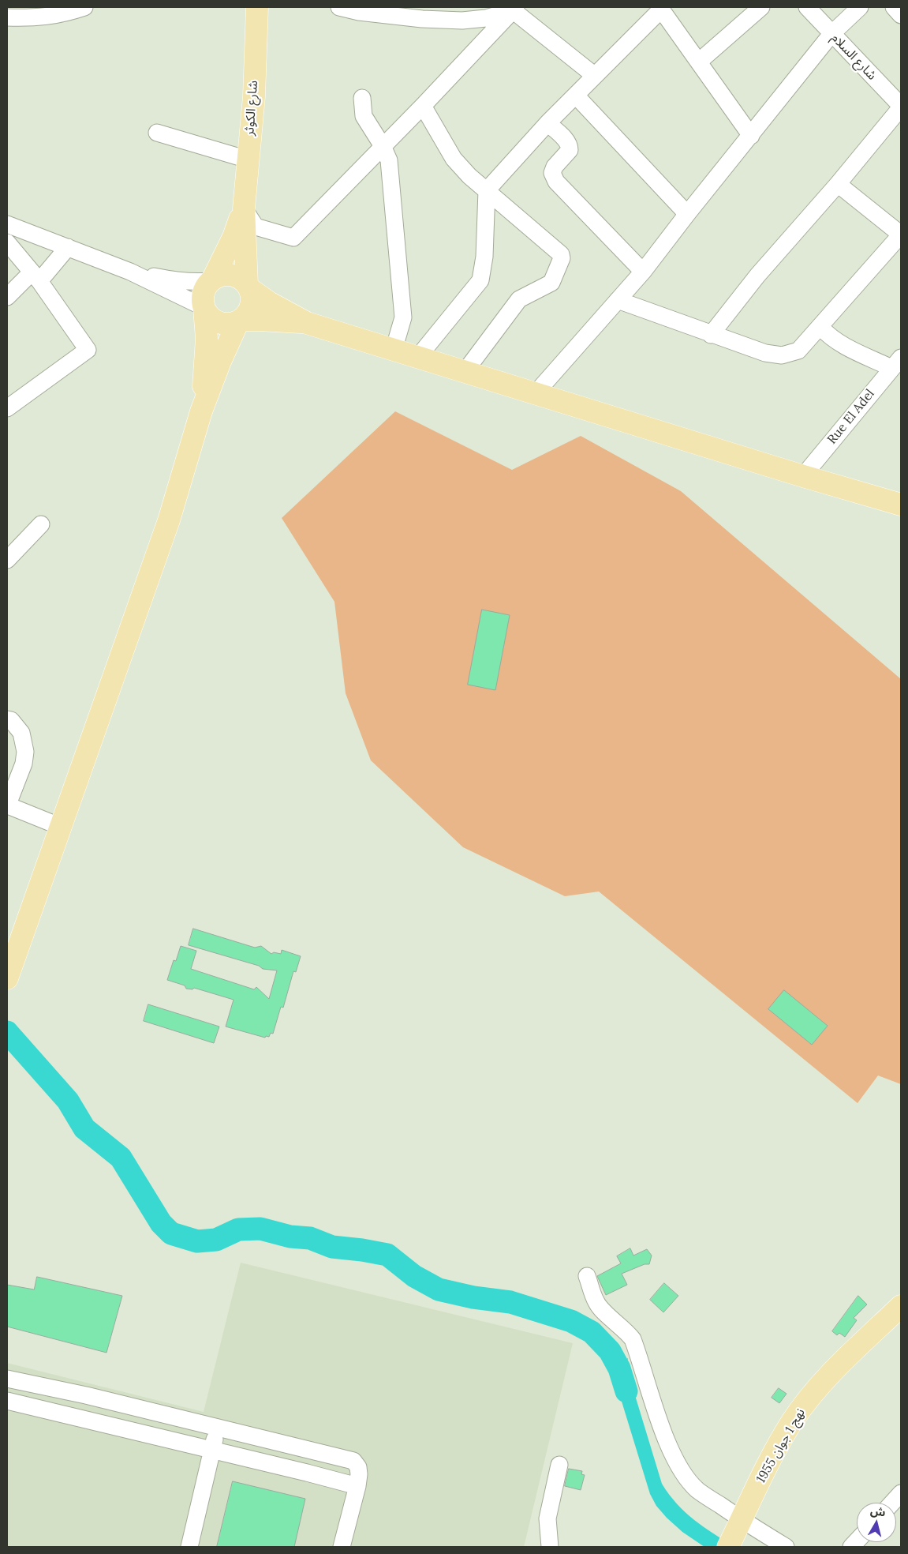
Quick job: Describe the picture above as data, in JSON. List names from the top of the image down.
{
  "streets": {
    "main road": ["شارع الكوثر", "نهج 1 جوان 1955"],
    "street": ["شارع السلام", "Rue El Adel"]
  },
  "north": "top"
}
